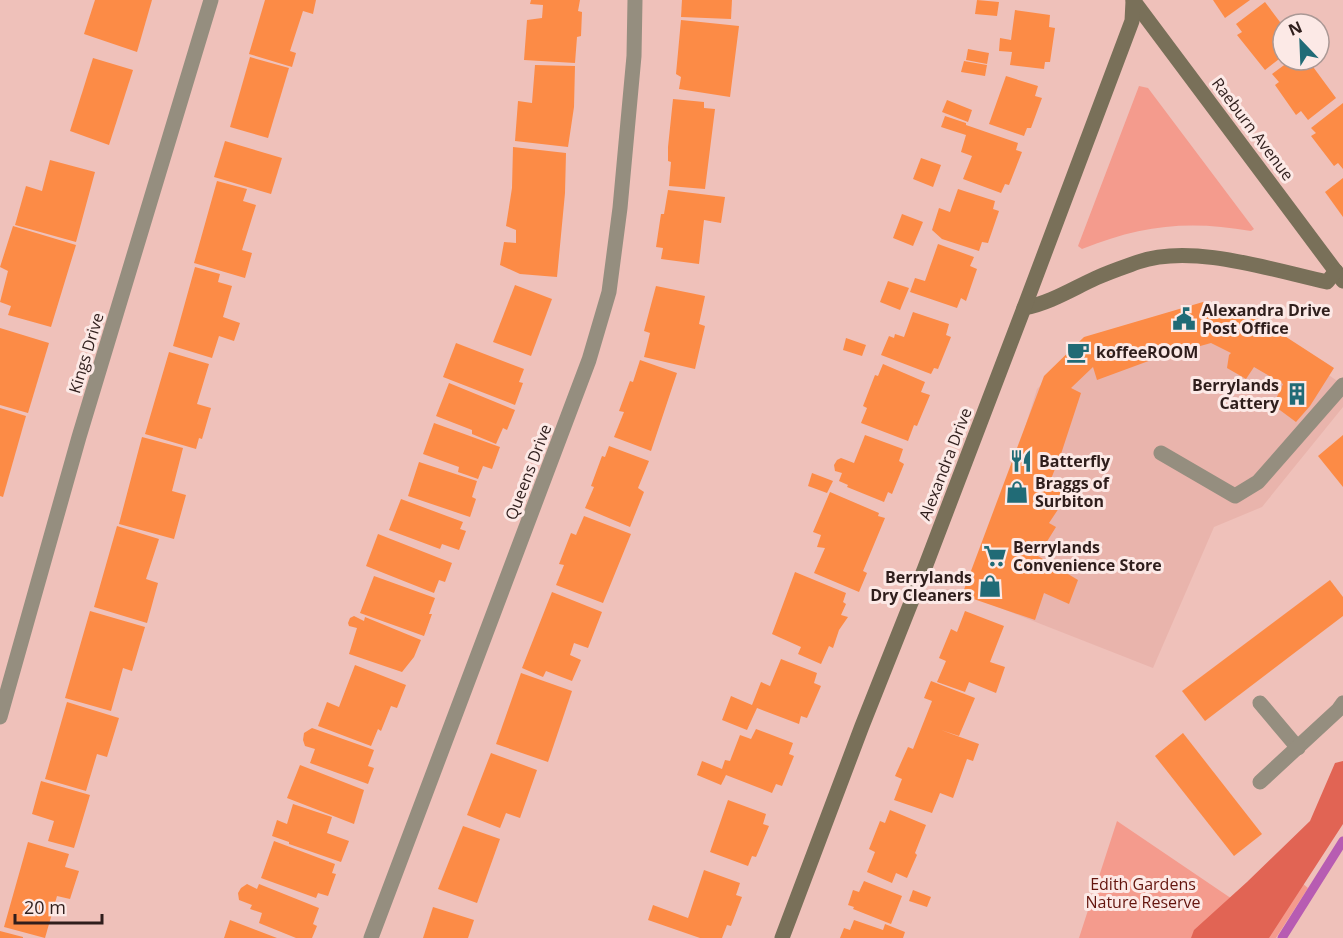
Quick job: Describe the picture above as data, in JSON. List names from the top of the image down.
{
  "streets": {
    "street": [
      "Raeburn Avenue",
      "Kings Drive",
      "Alexandra Drive",
      "Queens Drive"
    ]
  },
  "crossings": [
    ["Raeburn Avenue", "Alexandra Drive"]
  ],
  "parks": ["Edith Gardens Nature Reserve"],
  "places": {
    "public building": ["Alexandra Drive Post Office"],
    "cafe": ["koffeeROOM"],
    "building": ["Berrylands Cattery"],
    "restaurant": ["Batterfly"],
    "shop": ["Braggs of Surbiton", "Berrylands Dry Cleaners"],
    "supermarket": ["Berrylands Convenience Store"]
  },
  "scale_bar": "20 m",
  "north": "top left"
}
